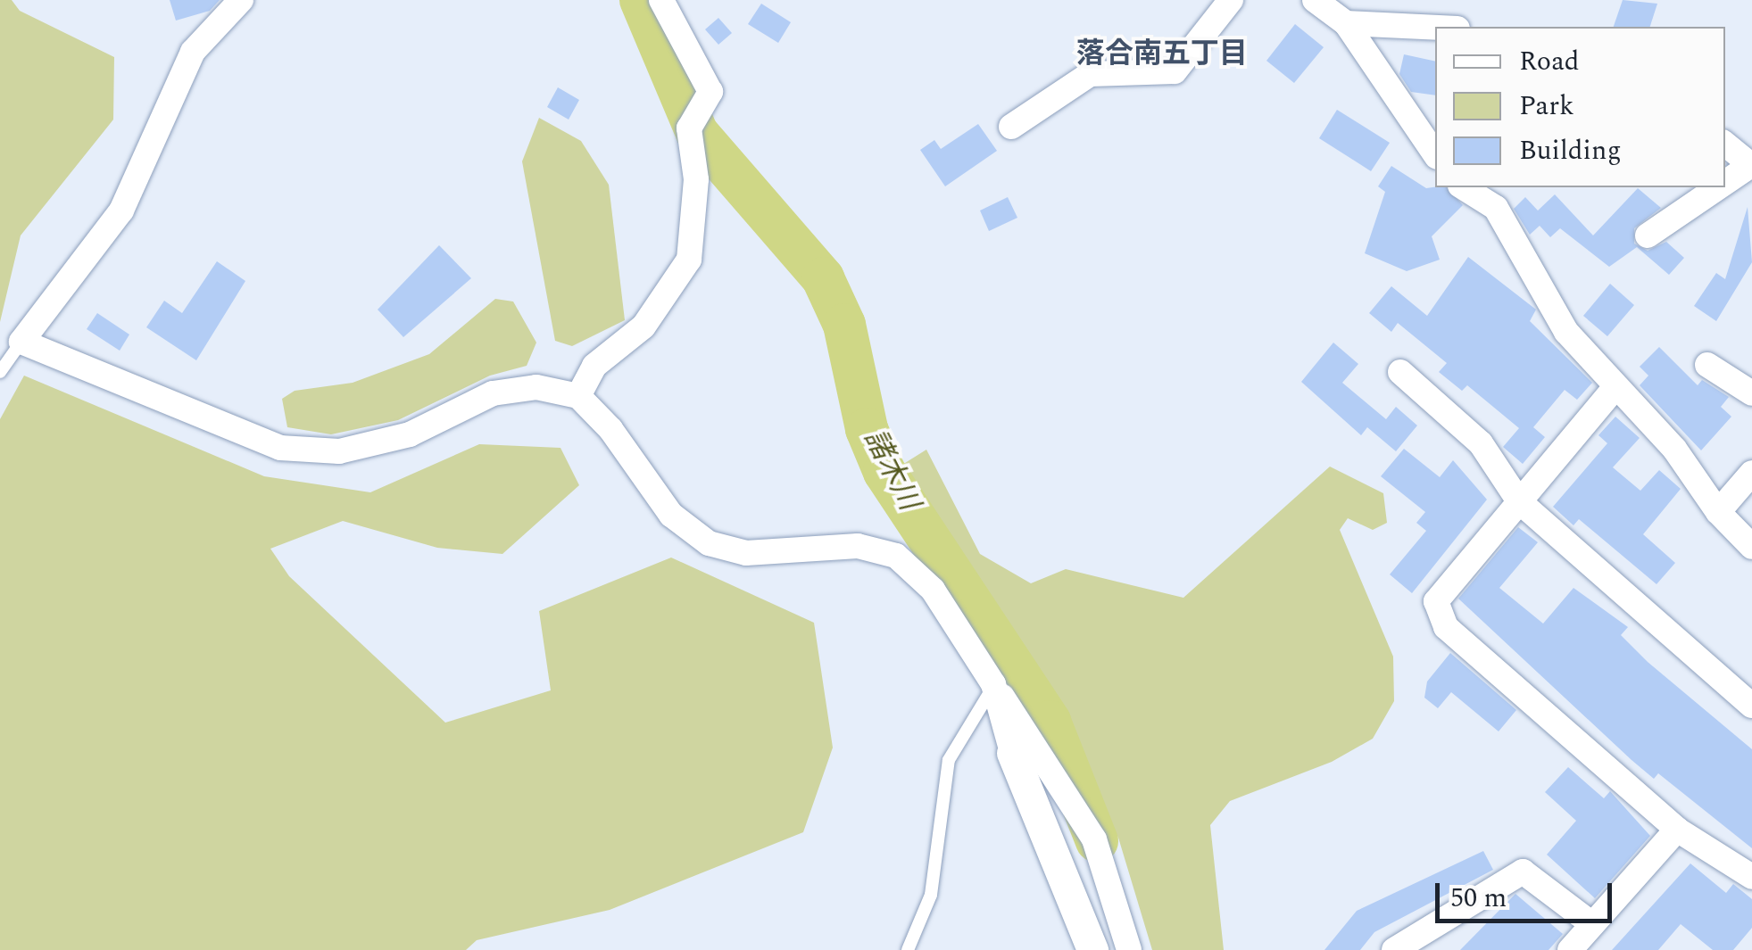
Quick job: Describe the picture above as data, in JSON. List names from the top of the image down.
{
  "districts": ["落合南五丁目"],
  "water": ["諸木川"],
  "legend": ["Road", "Park", "Building"],
  "scale_bar": "50 m"
}
